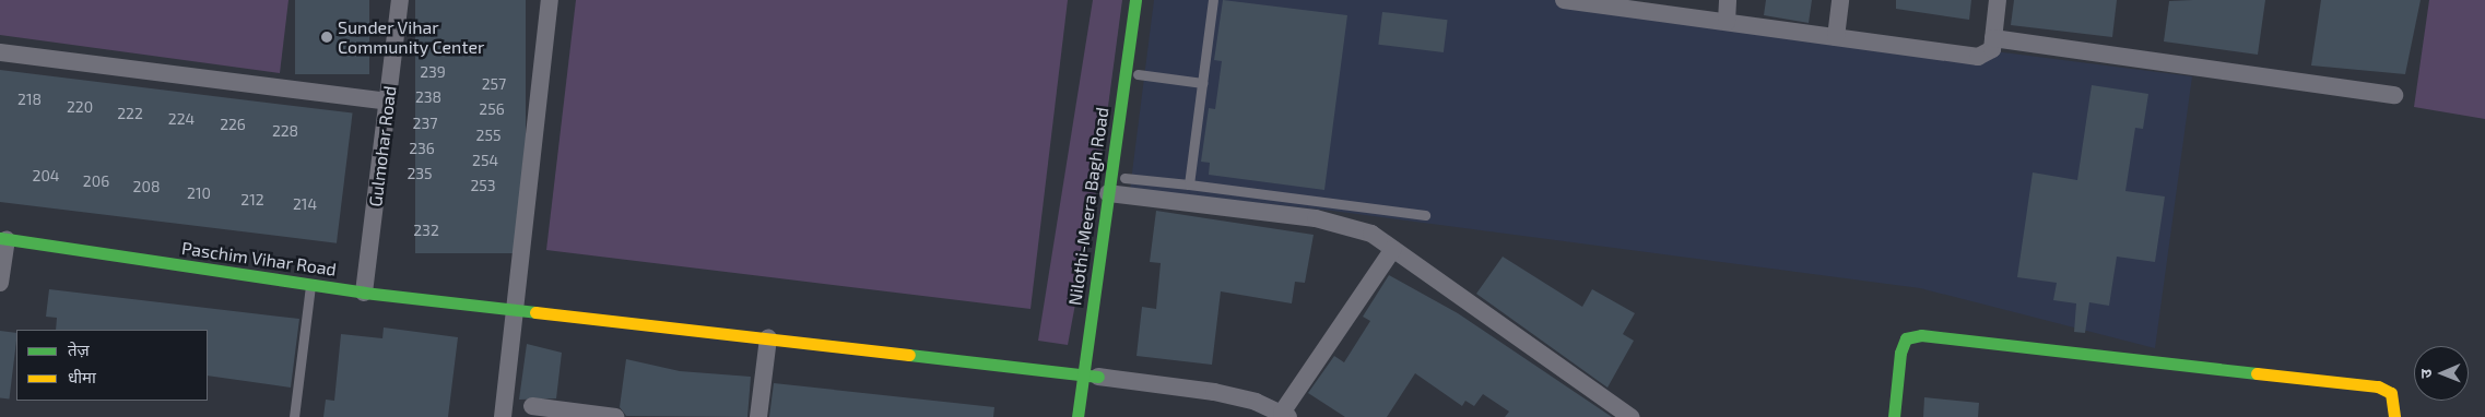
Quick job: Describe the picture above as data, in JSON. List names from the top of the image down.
{
  "streets": {
    "street": ["Gulmohar Road", "Nilothi-Meera Bagh Road", "Paschim Vihar Road"]
  },
  "crossings": [
    ["Gulmohar Road", "Paschim Vihar Road"],
    ["Nilothi-Meera Bagh Road", "Paschim Vihar Road"]
  ],
  "places": ["Sunder Vihar Community Center"],
  "house_numbers": [
    "239",
    "257",
    "238",
    "218",
    "220",
    "256",
    "222",
    "224",
    "237",
    "226",
    "228",
    "255",
    "236",
    "254",
    "235",
    "204",
    "206",
    "253",
    "208",
    "210",
    "212",
    "214",
    "232"
  ],
  "legend": ["तेज़", "धीमा"],
  "north": "left"
}
